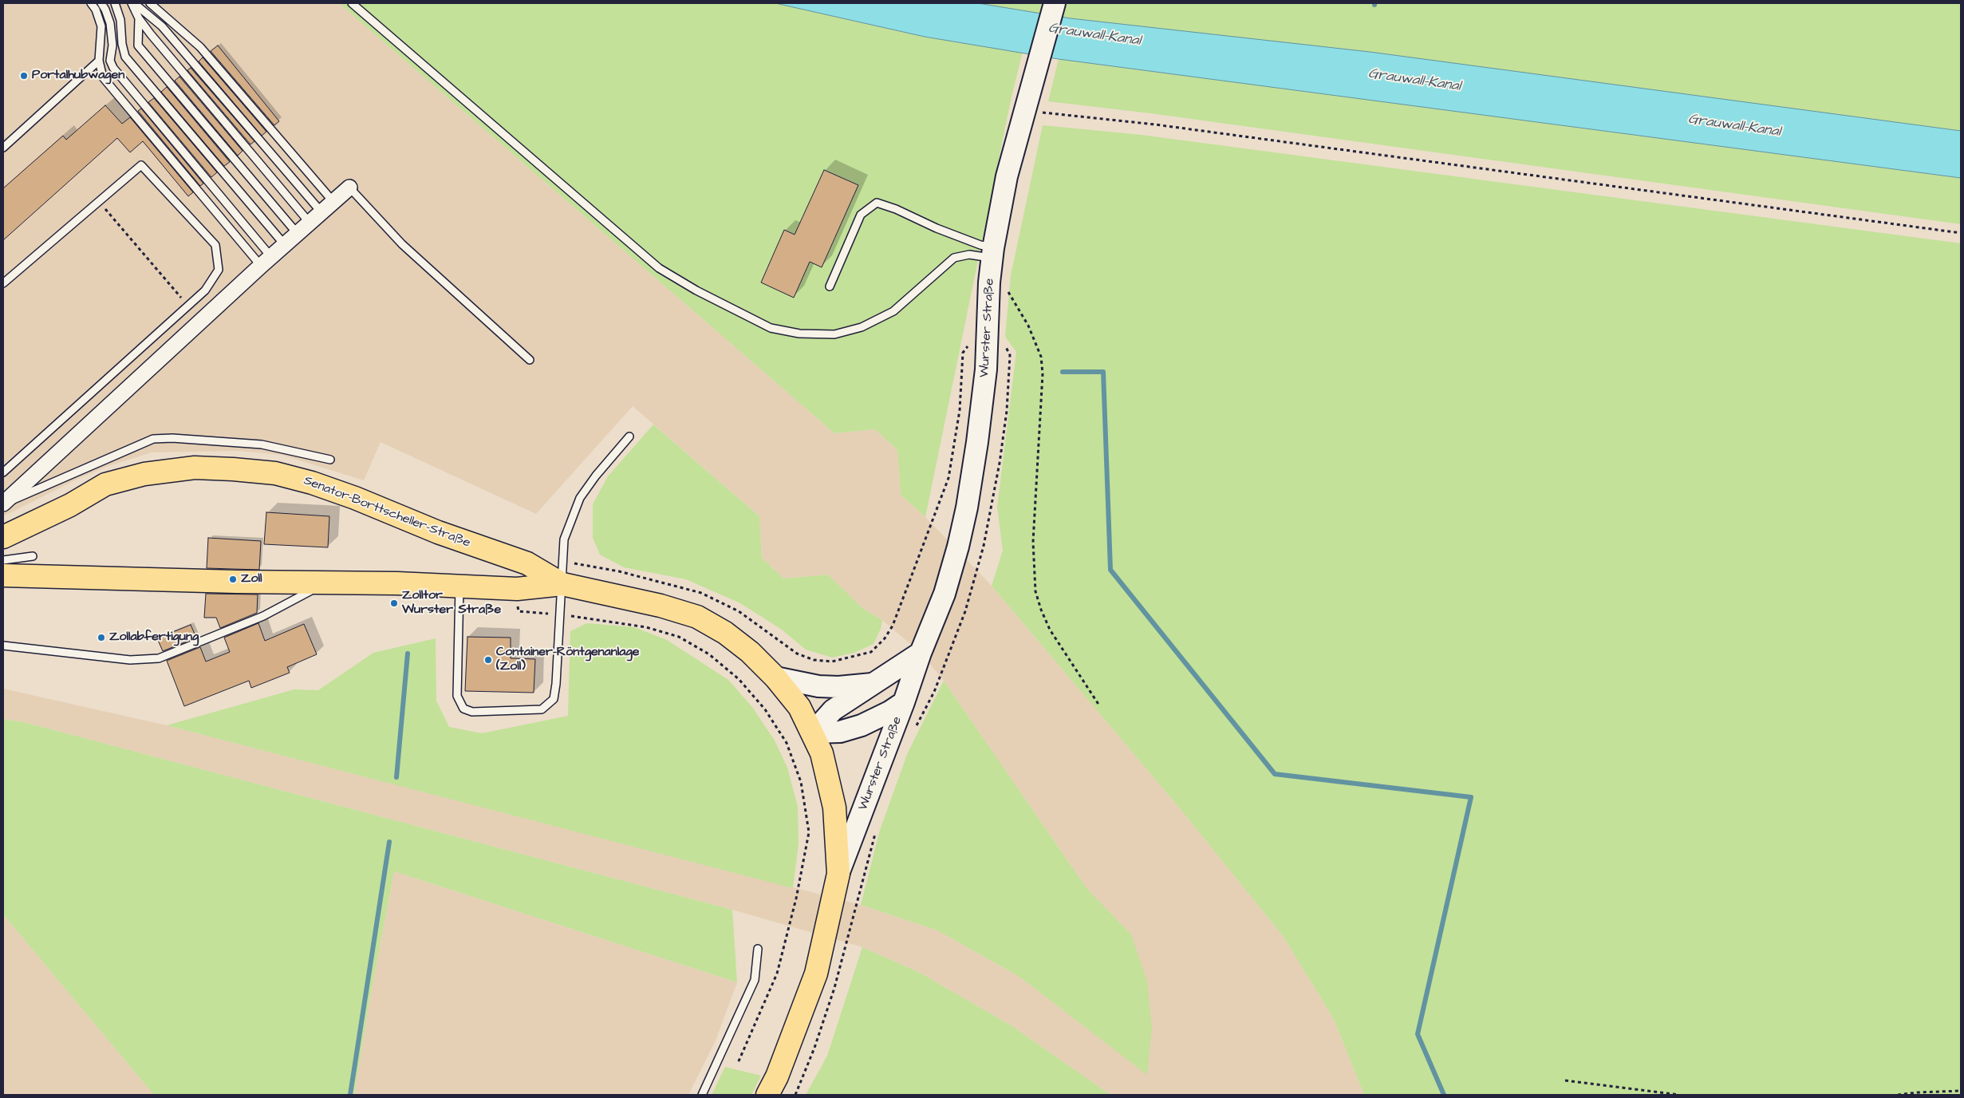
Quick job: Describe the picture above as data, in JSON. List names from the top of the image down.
{
  "streets": {
    "main road": ["Wurster Straße", "Senator-Borttscheller-Straße"]
  },
  "crossings": [
    ["Wurster Straße", "Senator-Borttscheller-Straße"]
  ],
  "water": ["Grauwall-Kanal"],
  "places": [
    "Portalhubwagen",
    "Zoll",
    "Zolltor Wurster Straße",
    "Zollabfertigung",
    "Container-Röntgenanlage (Zoll)"
  ]
}
